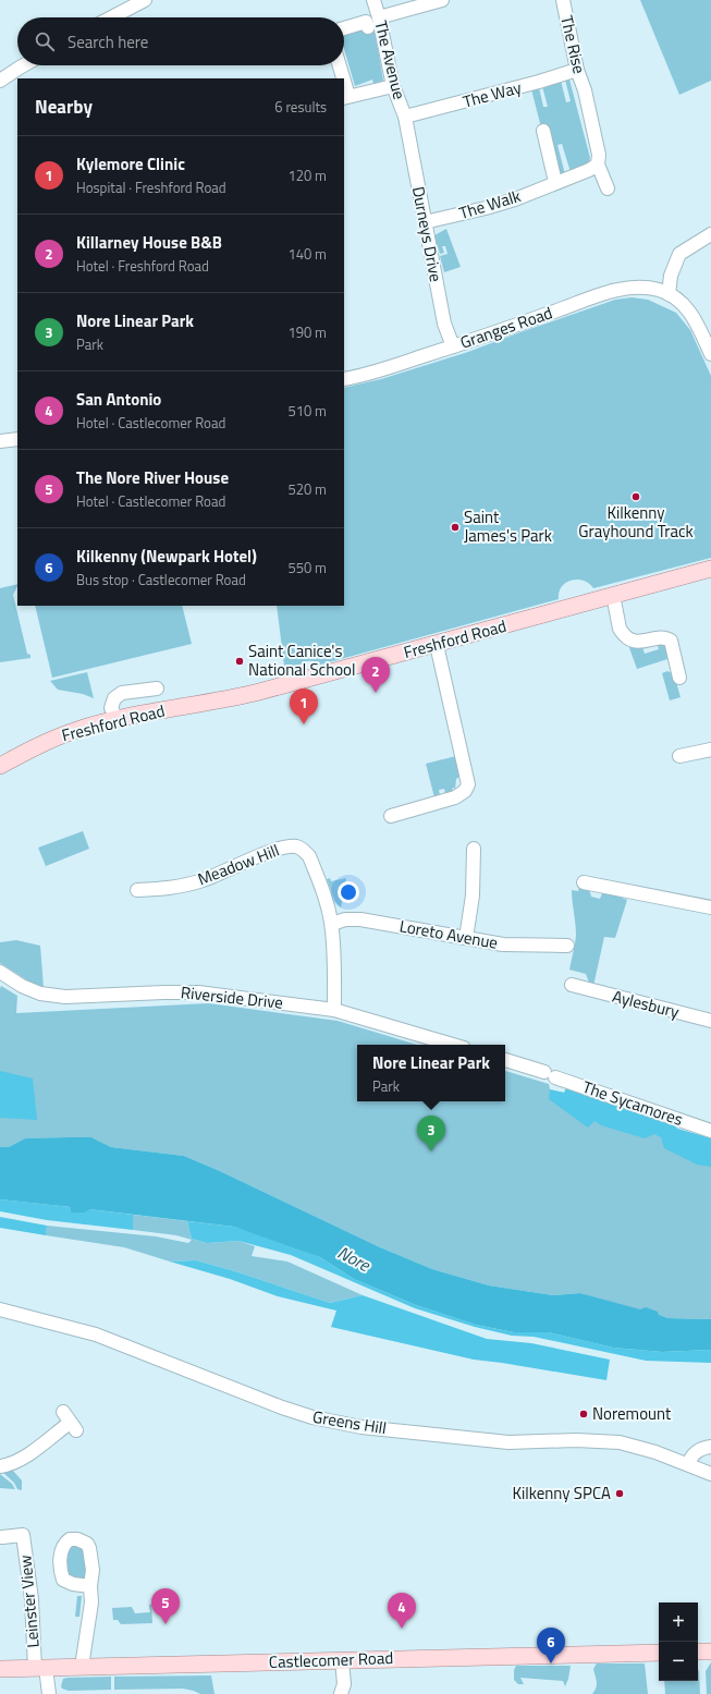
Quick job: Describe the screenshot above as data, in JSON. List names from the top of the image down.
{
  "streets": {
    "main road": ["Freshford Road", "Castlecomer Road"],
    "street": [
      "The Rise",
      "The Avenue",
      "The Way",
      "The Walk",
      "Durneys Drive",
      "Granges Road",
      "Meadow Hill",
      "Loreto Avenue",
      "Riverside Drive",
      "Aylesbury",
      "The Sycamores",
      "Greens Hill",
      "Leinster View"
    ]
  },
  "crossings": [
    ["The Rise", "The Way"],
    ["The Rise", "The Walk"],
    ["The Avenue", "The Way"],
    ["The Avenue", "Durneys Drive"],
    ["The Way", "Durneys Drive"],
    ["The Walk", "Durneys Drive"],
    ["Durneys Drive", "Granges Road"],
    ["Meadow Hill", "Loreto Avenue"],
    ["Meadow Hill", "Riverside Drive"],
    ["Leinster View", "Castlecomer Road"]
  ],
  "water": ["Nore"],
  "places": [
    "Kilkenny Grayhound Track",
    "Saint James's Park",
    "Saint Canice's National School",
    "Noremount",
    "Kilkenny SPCA"
  ],
  "page": {
    "search": "Search here",
    "heading": ["Nearby", "6 results"],
    "list": [
      {
        "mark": "1",
        "name": "Kylemore Clinic",
        "note": "Hospital · Freshford Road",
        "value": "120 m"
      },
      {
        "mark": "2",
        "name": "Killarney House B&B",
        "note": "Hotel · Freshford Road",
        "value": "140 m"
      },
      {
        "mark": "3",
        "name": "Nore Linear Park",
        "note": "Park",
        "value": "190 m"
      },
      {
        "mark": "4",
        "name": "San Antonio",
        "note": "Hotel · Castlecomer Road",
        "value": "510 m"
      },
      {
        "mark": "5",
        "name": "The Nore River House",
        "note": "Hotel · Castlecomer Road",
        "value": "520 m"
      },
      {
        "mark": "6",
        "name": "Kilkenny (Newpark Hotel)",
        "note": "Bus stop · Castlecomer Road",
        "value": "550 m"
      }
    ],
    "pins": [
      "2",
      "1",
      "3",
      "5",
      "4",
      "6"
    ],
    "popup": ["Nore Linear Park", "Park"],
    "map_buttons": ["+", "−"]
  }
}
